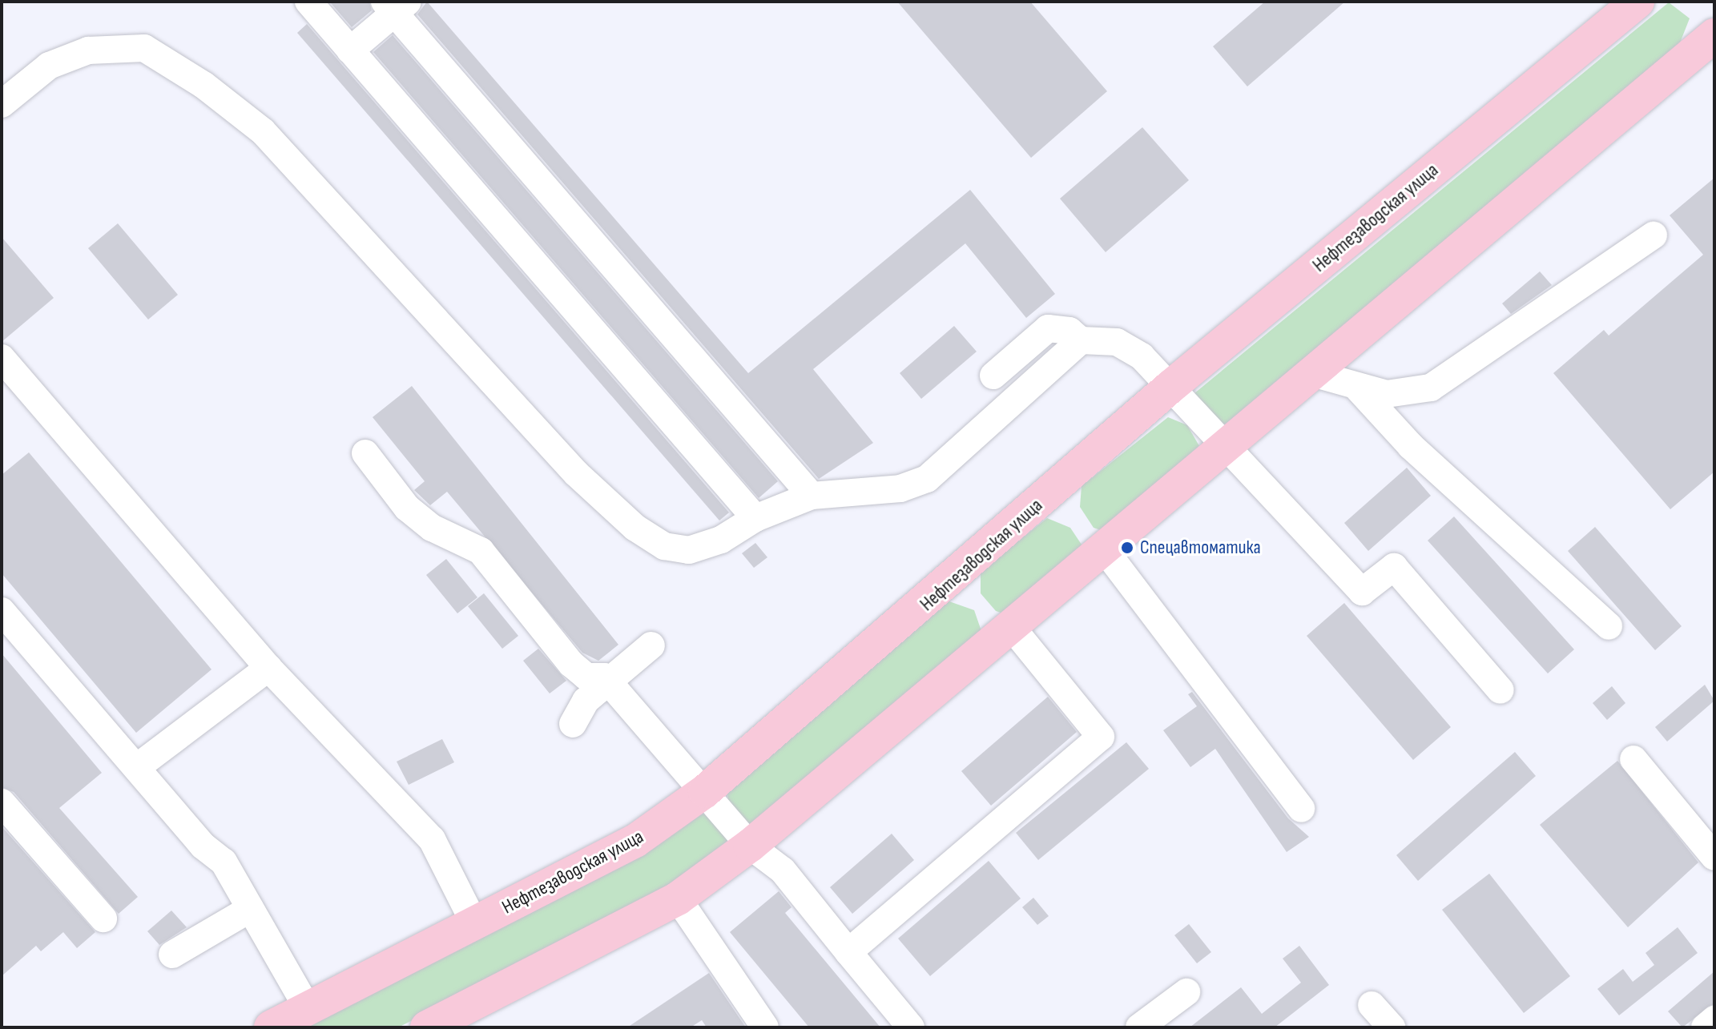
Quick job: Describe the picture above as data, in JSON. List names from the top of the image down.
{
  "streets": {
    "main road": ["Нефтезаводская улица"]
  },
  "places": ["Спецавтоматика"]
}
